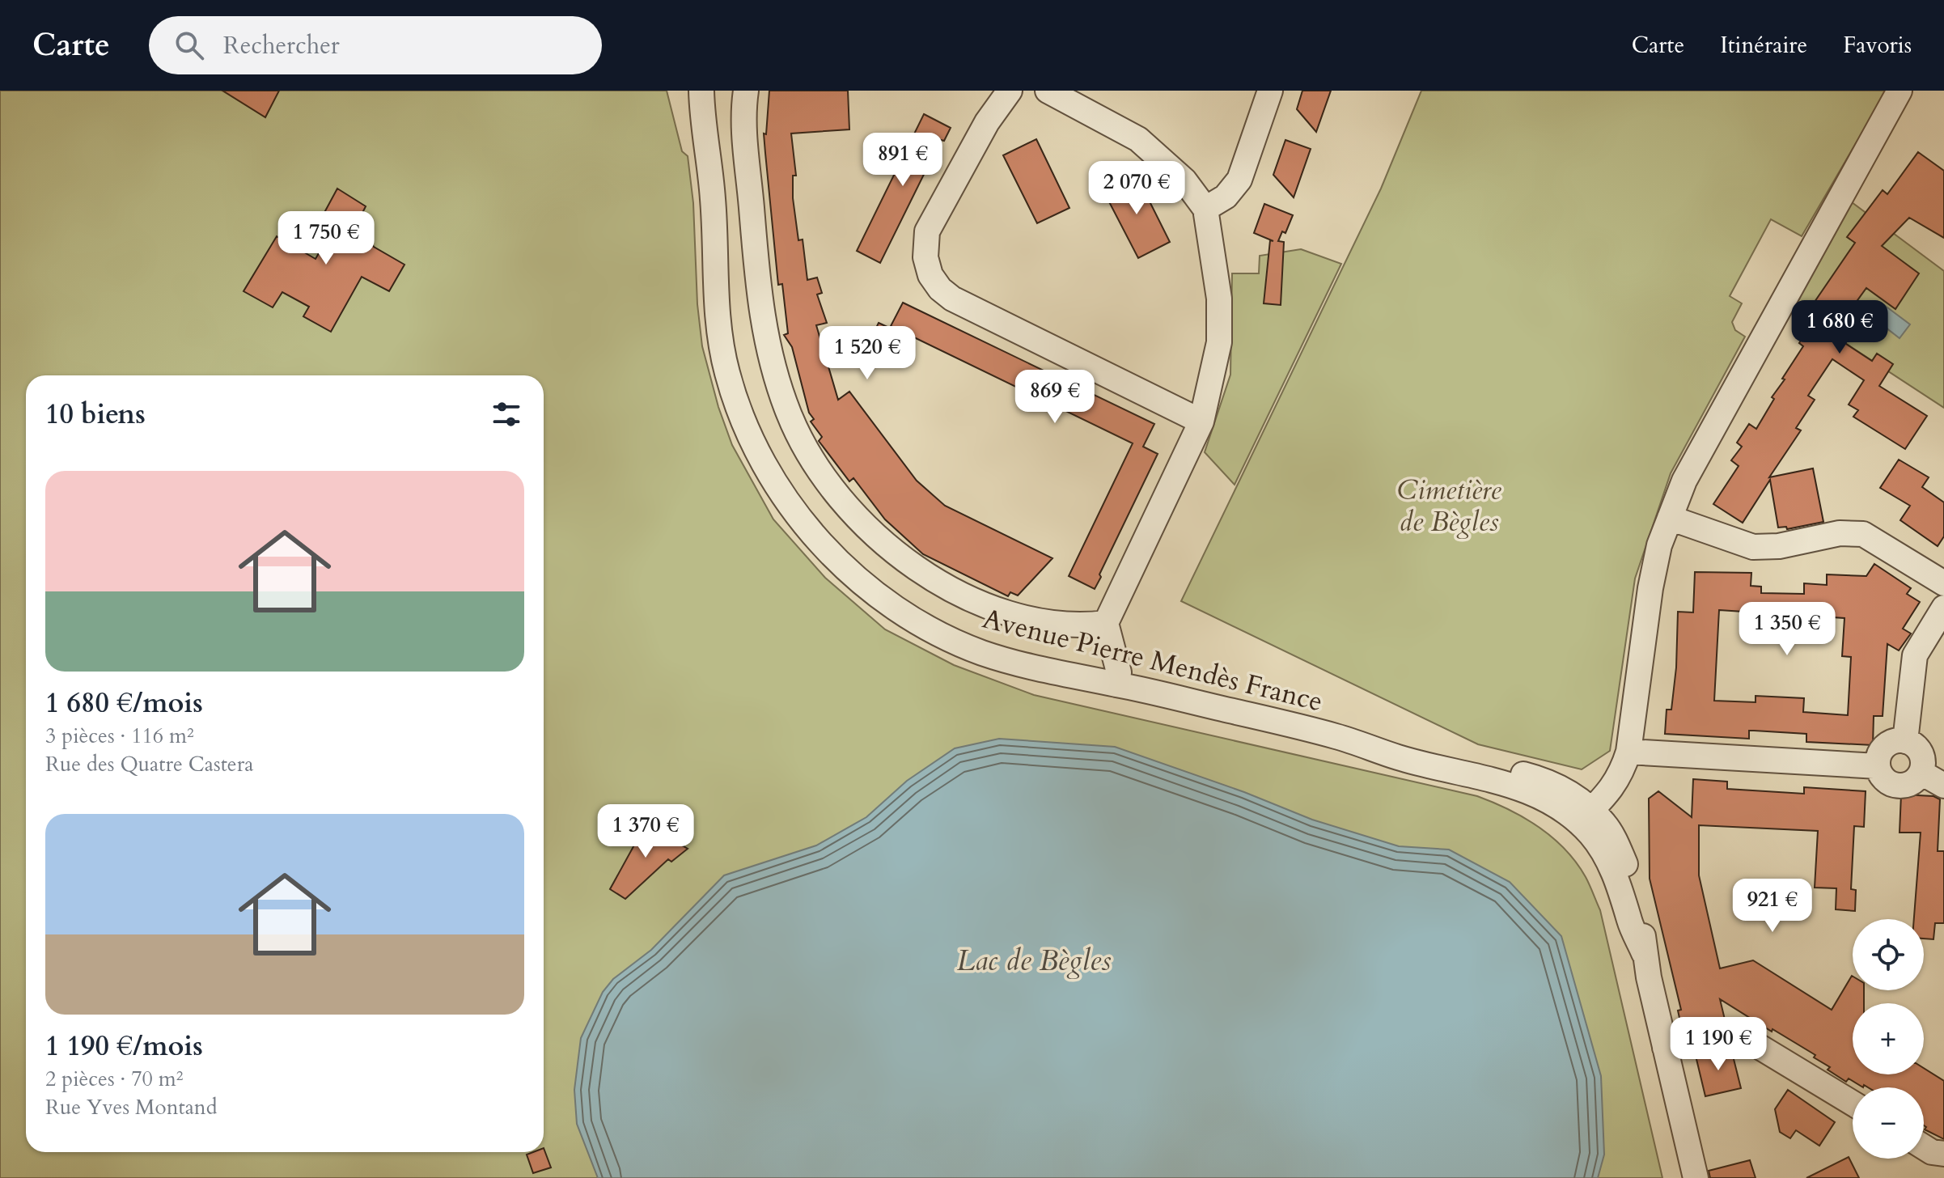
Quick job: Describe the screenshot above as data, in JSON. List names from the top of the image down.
{
  "streets": {
    "street": ["Avenue Pierre Mendès France"]
  },
  "water": ["Lac de Bègles"],
  "parks": ["Cimetière de Bègles"],
  "page": {
    "header": "Carte",
    "search": "Rechercher",
    "nav": ["Carte", "Itinéraire", "Favoris"],
    "price": [
      "891 €",
      "2 070 €",
      "1 750 €",
      "1 680 €",
      "1 520 €",
      "869 €",
      "1 350 €",
      "1 370 €",
      "921 €",
      "1 190 €"
    ],
    "heading": "10 biens",
    "list": [
      {
        "name": "1 680 €/mois",
        "note": "3 pièces · 116 m² · Rue des Quatre Castera"
      },
      {
        "name": "1 190 €/mois",
        "note": "2 pièces · 70 m² · Rue Yves Montand"
      }
    ],
    "map_buttons": ["+", "−"]
  }
}
